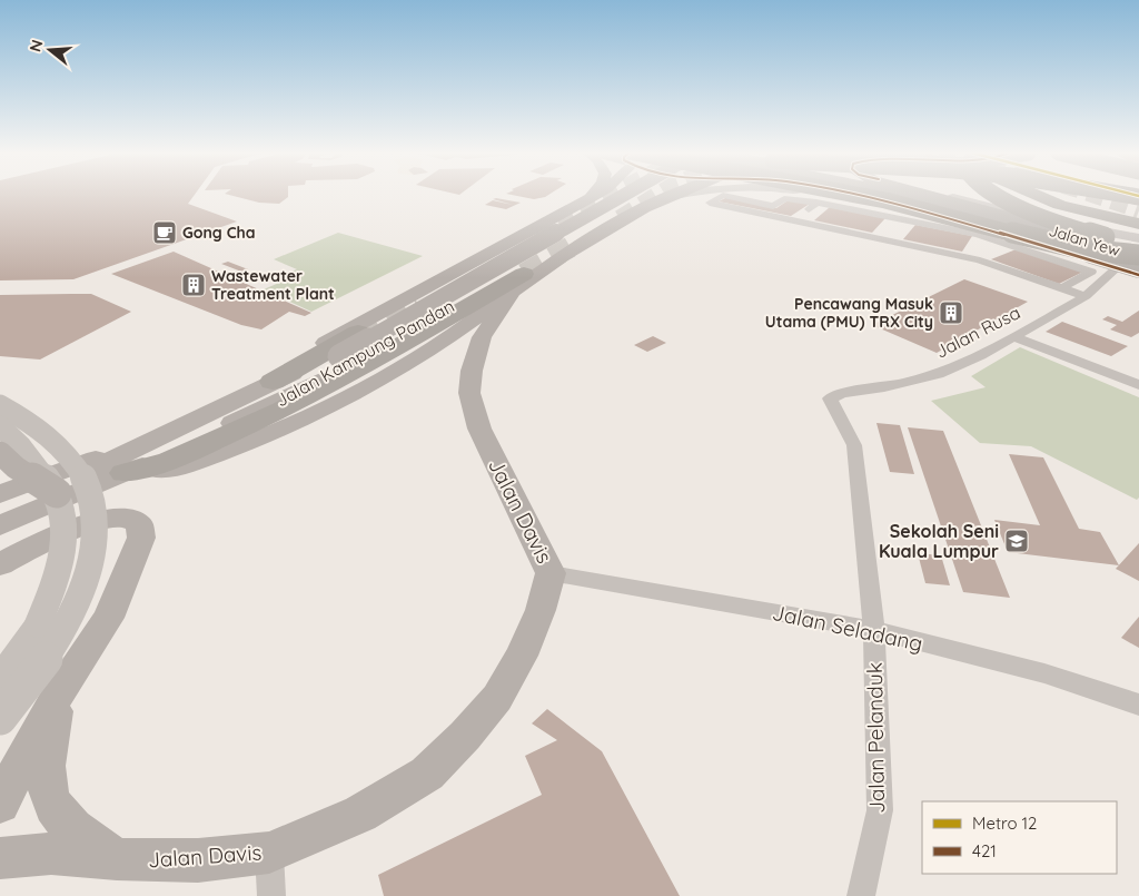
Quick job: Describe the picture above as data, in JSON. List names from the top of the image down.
{
  "streets": {
    "main road": ["Jalan Yew", "Jalan Kampung Pandan", "Jalan Davis"],
    "street": ["Jalan Rusa", "Jalan Seladang", "Jalan Pelanduk"]
  },
  "crossings": [
    ["Jalan Yew", "Jalan Rusa"],
    ["Jalan Rusa", "Jalan Pelanduk"],
    ["Jalan Davis", "Jalan Seladang"],
    ["Jalan Seladang", "Jalan Pelanduk"]
  ],
  "places": {
    "cafe": ["Gong Cha"],
    "building": ["Wastewater Treatment Plant", "Pencawang Masuk Utama (PMU) TRX City"],
    "school or university": ["Sekolah Seni Kuala Lumpur"]
  },
  "lines": ["metro line 12", "transit line 421"],
  "legend": ["Metro 12", "421"],
  "north": "left"
}
